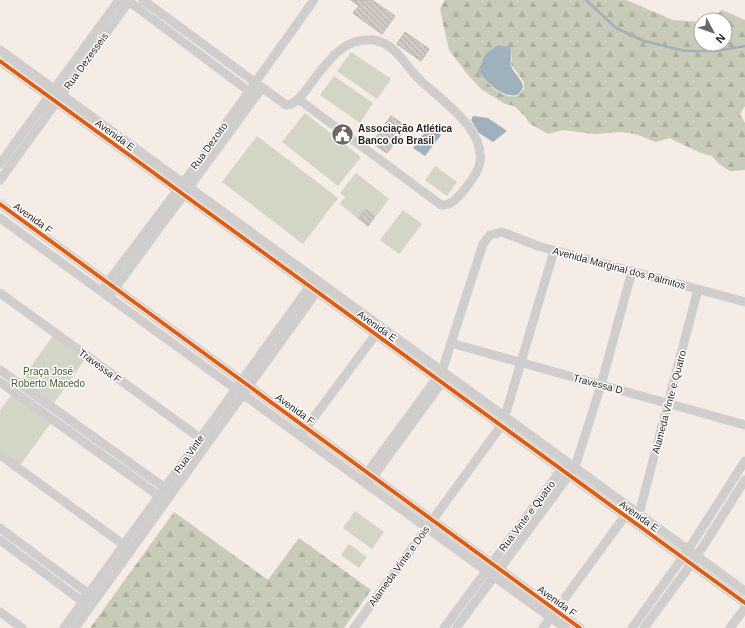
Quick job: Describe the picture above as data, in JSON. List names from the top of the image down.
{
  "streets": {
    "street": [
      "Rua Dezesseis",
      "Avenida E",
      "Rua Dezoito",
      "Avenida F",
      "Avenida Marginal dos Palmitos",
      "Travessa F",
      "Travessa D",
      "Alameda Vinte e Quatro",
      "Rua Vinte",
      "Rua Vinte e Quatro",
      "Alameda Vinte e Dois"
    ]
  },
  "crossings": [
    ["Rua Dezesseis", "Avenida E"],
    ["Avenida E", "Rua Dezoito"],
    ["Avenida E", "Alameda Vinte e Quatro"],
    ["Avenida E", "Rua Vinte"],
    ["Avenida E", "Rua Vinte e Quatro"],
    ["Avenida E", "Alameda Vinte e Dois"],
    ["Rua Dezoito", "Avenida F"],
    ["Avenida F", "Rua Vinte"],
    ["Avenida F", "Rua Vinte e Quatro"],
    ["Avenida F", "Alameda Vinte e Dois"],
    ["Avenida Marginal dos Palmitos", "Travessa D"],
    ["Avenida Marginal dos Palmitos", "Alameda Vinte e Quatro"],
    ["Avenida Marginal dos Palmitos", "Rua Vinte e Quatro"],
    ["Travessa F", "Rua Vinte"],
    ["Travessa D", "Alameda Vinte e Quatro"],
    ["Travessa D", "Rua Vinte e Quatro"]
  ],
  "parks": ["Praça José Roberto Macedo"],
  "places": {
    "public building": ["Associação Atlética Banco do Brasil"]
  },
  "north": "bottom right"
}
